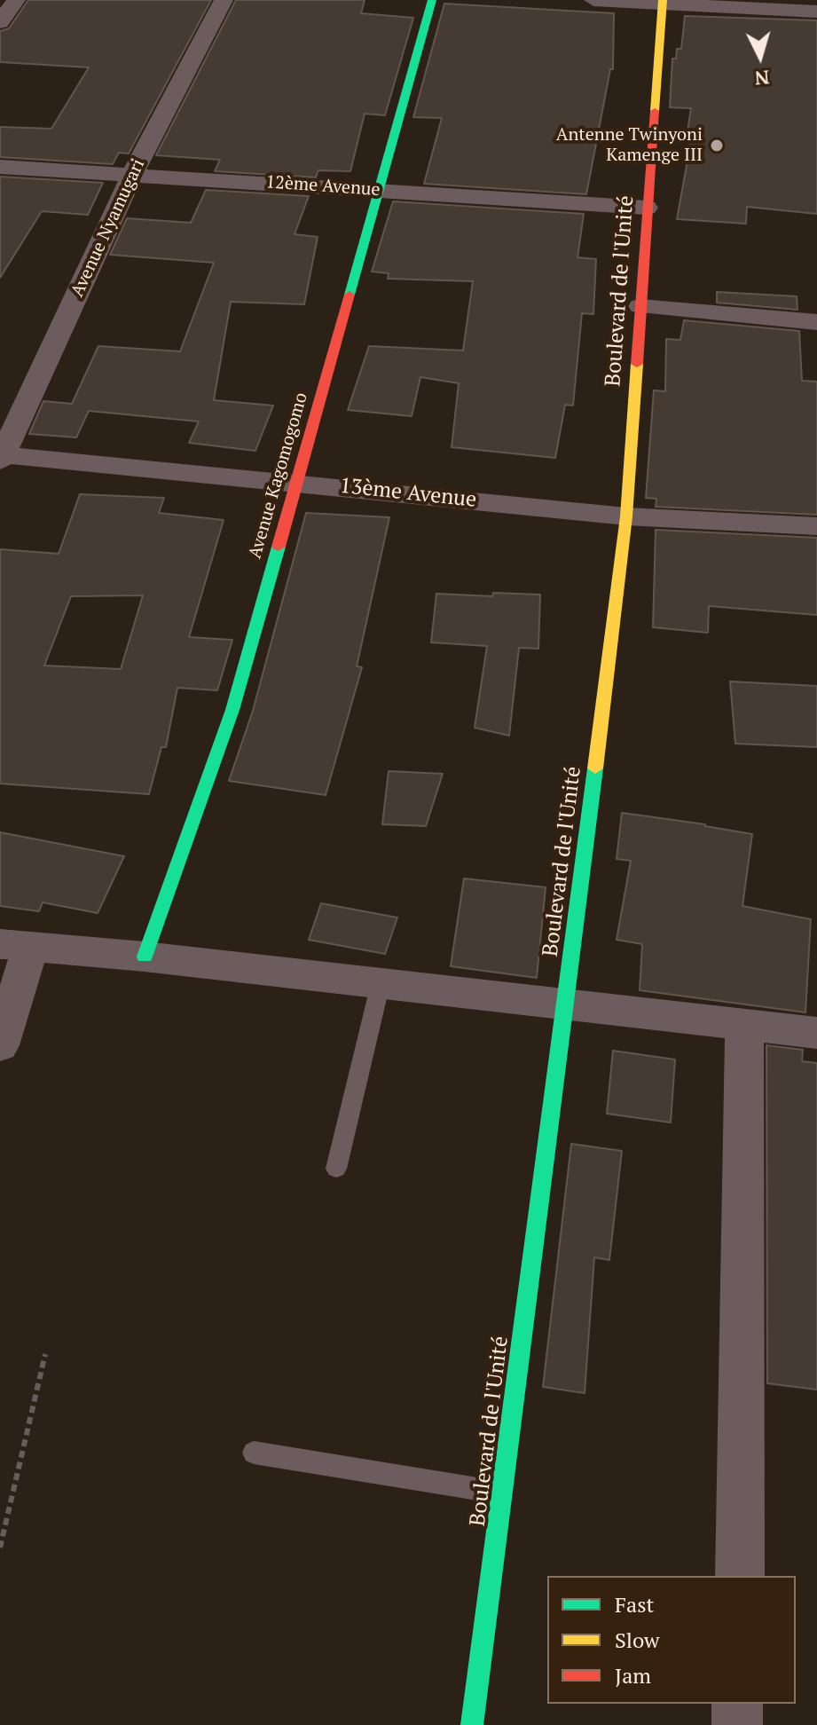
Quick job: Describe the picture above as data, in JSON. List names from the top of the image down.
{
  "streets": {
    "street": [
      "12ème Avenue",
      "Avenue Nyamugari",
      "Boulevard de l'Unité",
      "Avenue Kagomogomo",
      "13ème Avenue"
    ]
  },
  "crossings": [
    ["12ème Avenue", "Avenue Nyamugari"],
    ["12ème Avenue", "Boulevard de l'Unité"],
    ["12ème Avenue", "Avenue Kagomogomo"],
    ["Avenue Nyamugari", "13ème Avenue"],
    ["Boulevard de l'Unité", "13ème Avenue"],
    ["Avenue Kagomogomo", "13ème Avenue"]
  ],
  "places": ["Antenne Twinyoni Kamenge III"],
  "legend": ["Fast", "Slow", "Jam"],
  "north": "bottom"
}
